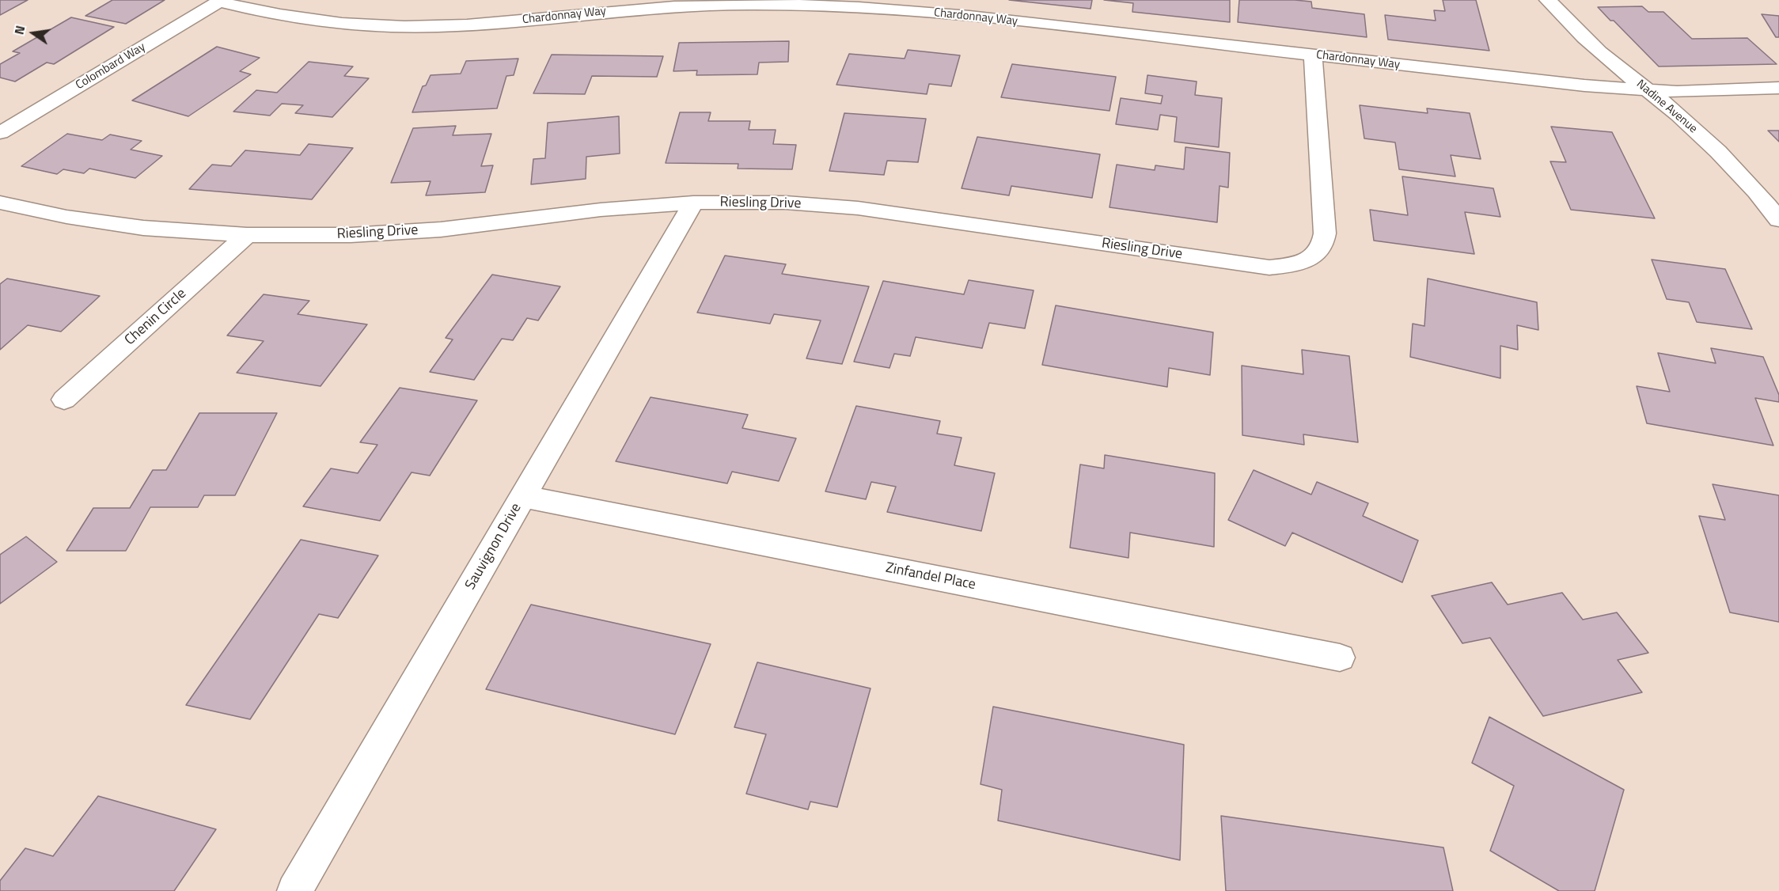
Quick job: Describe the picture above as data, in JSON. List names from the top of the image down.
{
  "streets": {
    "street": [
      "Chardonnay Way",
      "Colombard Way",
      "Nadine Avenue",
      "Riesling Drive",
      "Chenin Circle",
      "Sauvignon Drive",
      "Zinfandel Place"
    ]
  },
  "crossings": [
    ["Chardonnay Way", "Colombard Way"],
    ["Chardonnay Way", "Nadine Avenue"],
    ["Chardonnay Way", "Riesling Drive"],
    ["Riesling Drive", "Chenin Circle"],
    ["Riesling Drive", "Sauvignon Drive"],
    ["Sauvignon Drive", "Zinfandel Place"]
  ],
  "north": "left"
}
